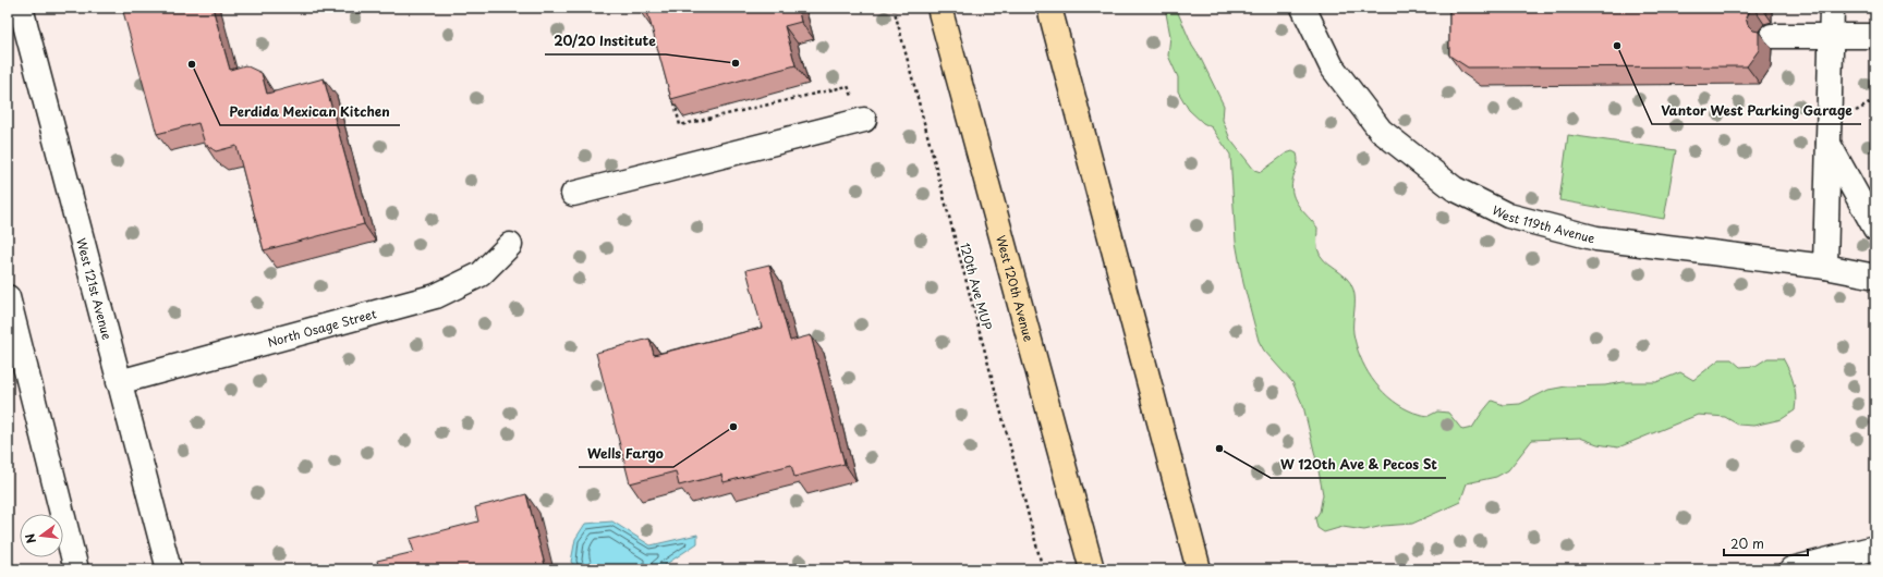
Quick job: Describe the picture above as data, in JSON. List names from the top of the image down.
{
  "streets": {
    "main road": ["West 120th Avenue"],
    "street": ["West 119th Avenue", "West 121st Avenue", "North Osage Street"],
    "path": ["120th Ave MUP"]
  },
  "crossings": [
    ["West 121st Avenue", "North Osage Street"]
  ],
  "places": [
    "Vantor West Parking Garage",
    "20/20 Institute",
    "Perdida Mexican Kitchen",
    "Wells Fargo",
    "W 120th Ave & Pecos St"
  ],
  "scale_bar": "20 m",
  "north": "left"
}
